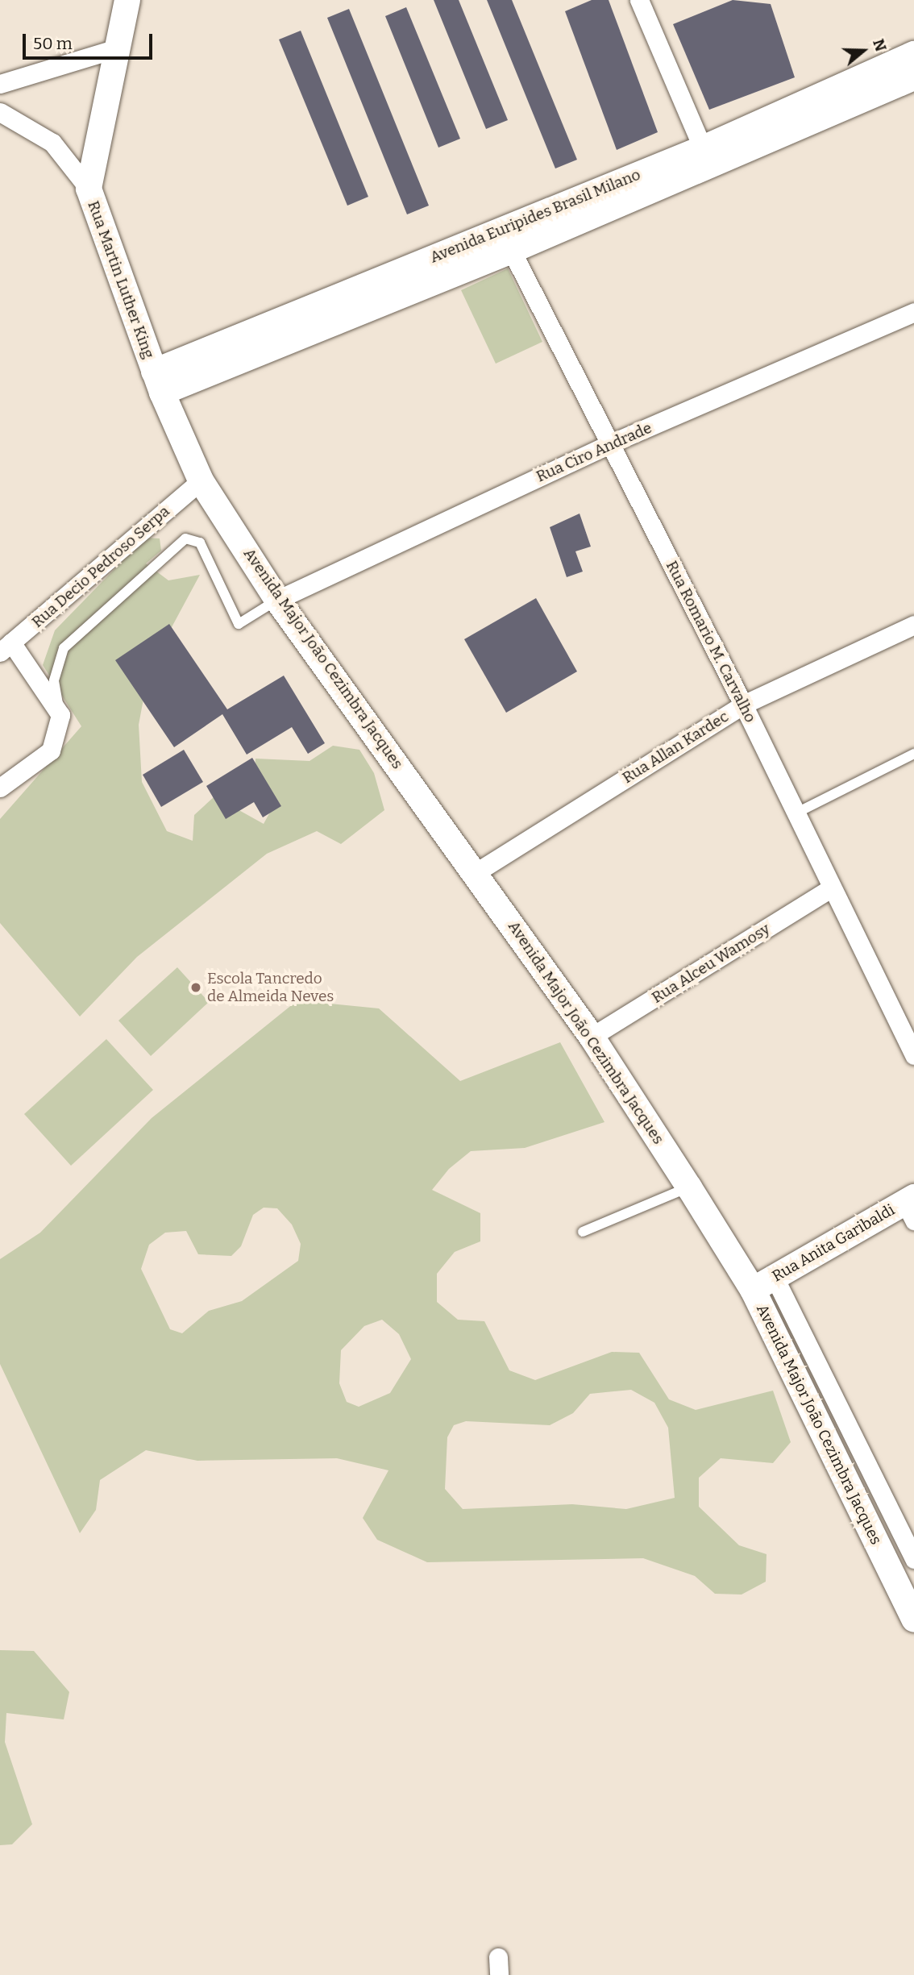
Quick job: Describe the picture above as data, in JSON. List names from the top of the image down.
{
  "streets": {
    "street": [
      "Avenida Euripides Brasil Milano",
      "Rua Martin Luther King",
      "Rua Ciro Andrade",
      "Rua Decio Pedroso Serpa",
      "Rua Romario M. Carvalho",
      "Avenida Major João Cezimbra Jacques",
      "Rua Allan Kardec",
      "Rua Alceu Wamosy",
      "Rua Anita Garibaldi"
    ]
  },
  "crossings": [
    ["Avenida Euripides Brasil Milano", "Rua Martin Luther King"],
    ["Avenida Euripides Brasil Milano", "Rua Romario M. Carvalho"],
    ["Rua Martin Luther King", "Rua Decio Pedroso Serpa"],
    ["Rua Martin Luther King", "Avenida Major João Cezimbra Jacques"],
    ["Rua Ciro Andrade", "Rua Romario M. Carvalho"],
    ["Rua Ciro Andrade", "Avenida Major João Cezimbra Jacques"],
    ["Rua Decio Pedroso Serpa", "Avenida Major João Cezimbra Jacques"],
    ["Rua Romario M. Carvalho", "Rua Allan Kardec"],
    ["Rua Romario M. Carvalho", "Rua Alceu Wamosy"],
    ["Avenida Major João Cezimbra Jacques", "Rua Allan Kardec"],
    ["Avenida Major João Cezimbra Jacques", "Rua Alceu Wamosy"],
    ["Avenida Major João Cezimbra Jacques", "Rua Anita Garibaldi"]
  ],
  "places": ["Escola Tancredo de Almeida Neves"],
  "scale_bar": "50 m",
  "north": "right"
}
